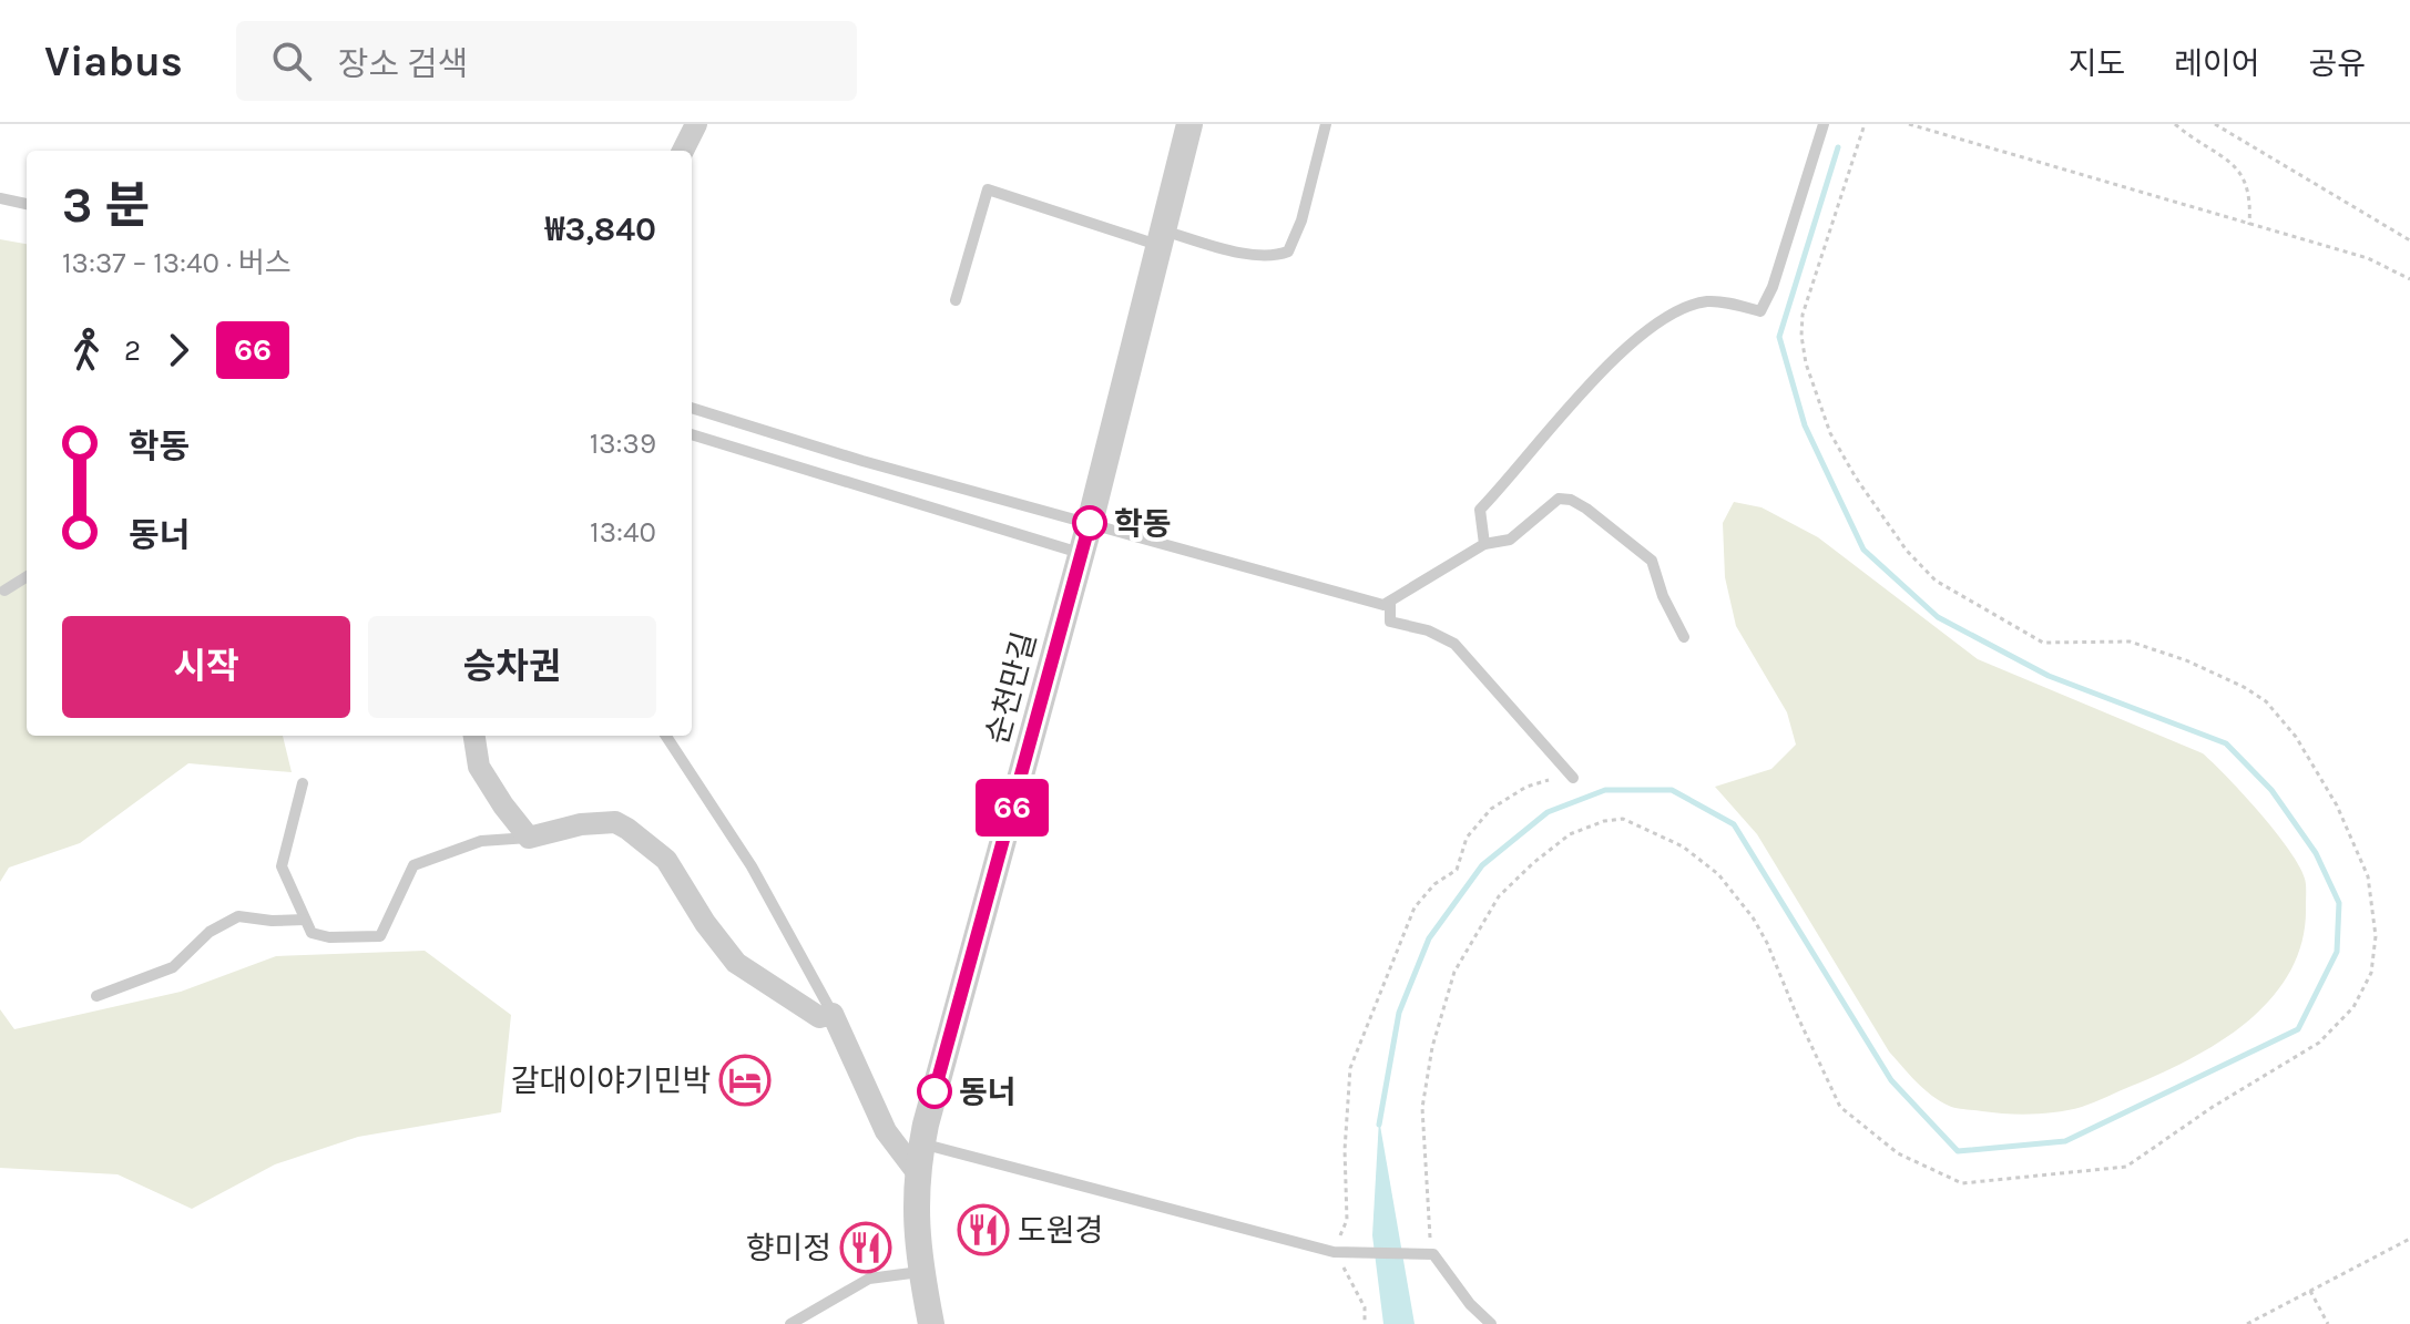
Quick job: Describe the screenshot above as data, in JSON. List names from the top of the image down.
{
  "streets": {
    "street": ["순천만길"]
  },
  "places": {
    "other": ["학동", "동너"],
    "hotel": ["갈대이야기민박"],
    "restaurant": ["도원경", "향미정"]
  },
  "lines": ["bus line 66"],
  "page": {
    "header": "Viabus",
    "search": "장소 검색",
    "nav": ["지도", "레이어", "공유"],
    "on_map": "66",
    "heading": ["3 분", "13:37 – 13:40 · 버스", "₩3,840"],
    "legs": ["2", "66"],
    "list": [
      {
        "name": "학동",
        "value": "13:39"
      },
      {
        "name": "동너",
        "value": "13:40"
      }
    ],
    "buttons": ["시작", "승차권"]
  }
}
